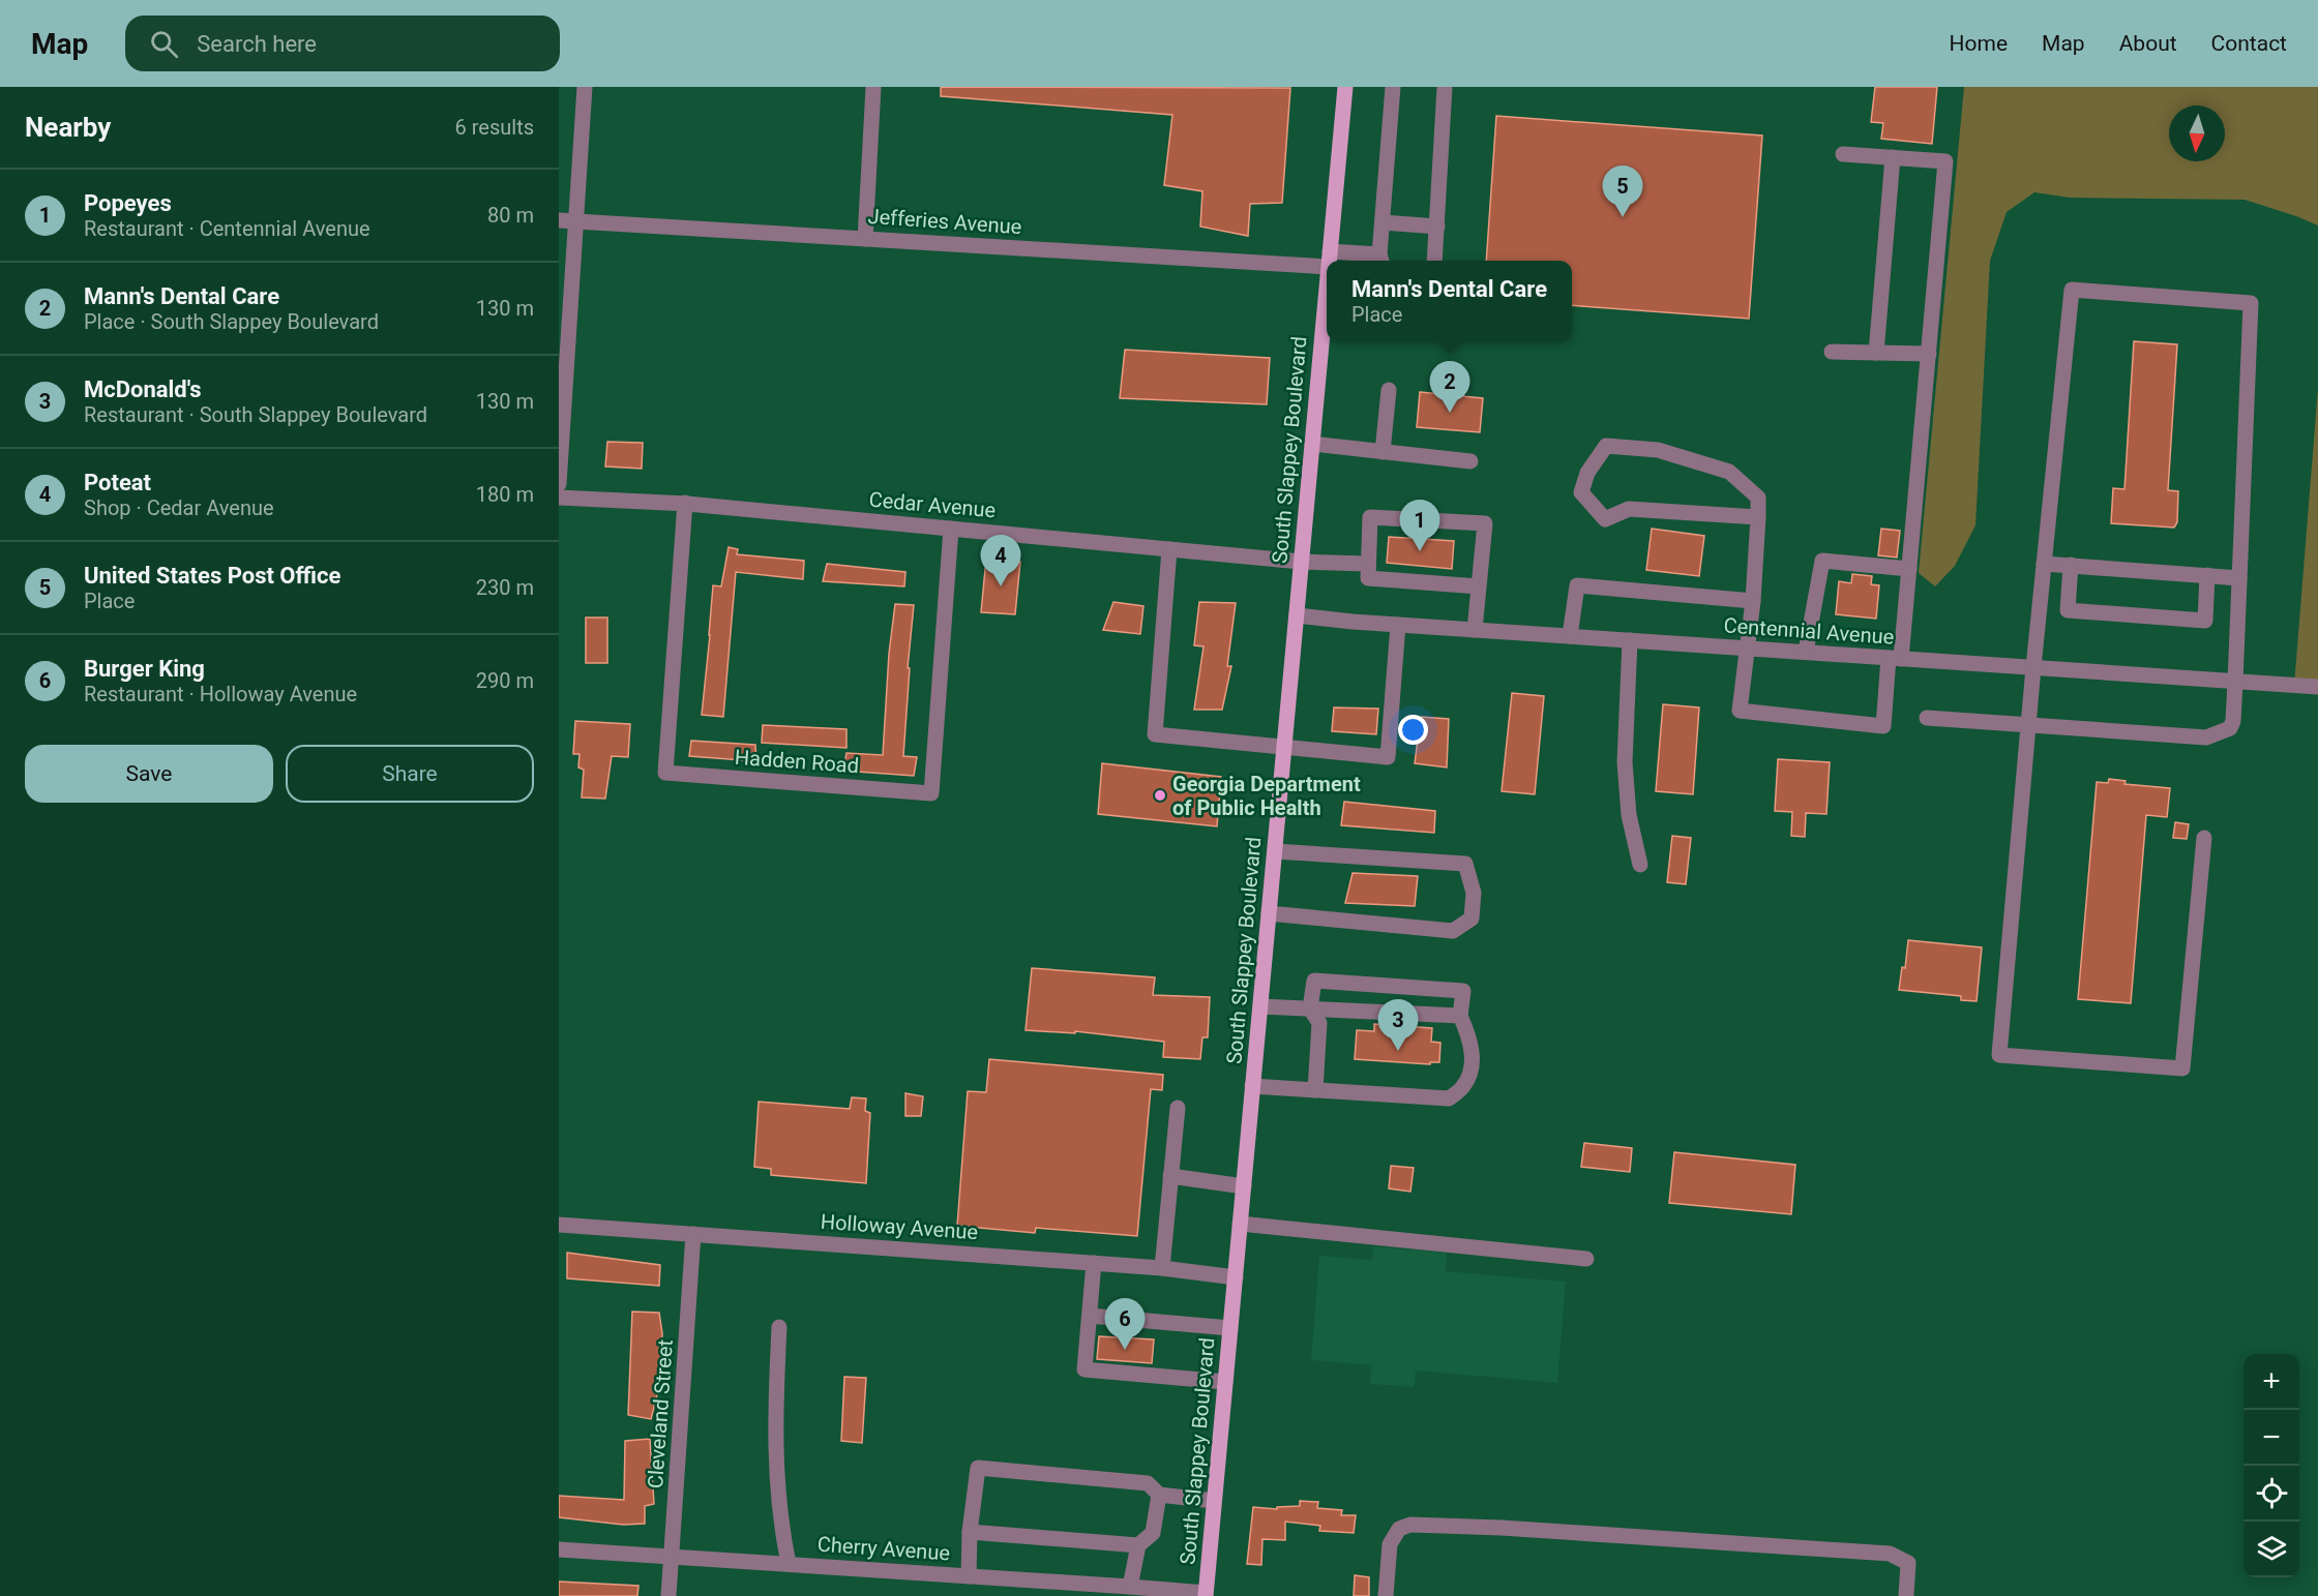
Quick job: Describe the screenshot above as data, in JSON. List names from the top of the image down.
{
  "streets": {
    "main road": ["South Slappey Boulevard"],
    "street": [
      "Jefferies Avenue",
      "Cedar Avenue",
      "Centennial Avenue",
      "Hadden Road",
      "Holloway Avenue",
      "Cleveland Street",
      "Cherry Avenue"
    ]
  },
  "crossings": [
    ["Jefferies Avenue", "South Slappey Boulevard"],
    ["South Slappey Boulevard", "Cedar Avenue"],
    ["South Slappey Boulevard", "Centennial Avenue"],
    ["South Slappey Boulevard", "Holloway Avenue"],
    ["South Slappey Boulevard", "Cherry Avenue"],
    ["Cedar Avenue", "Hadden Road"],
    ["Holloway Avenue", "Cleveland Street"],
    ["Cleveland Street", "Cherry Avenue"]
  ],
  "places": ["Georgia Department of Public Health"],
  "north": "bottom",
  "page": {
    "header": "Map",
    "search": "Search here",
    "nav": [
      "Home",
      "Map",
      "About",
      "Contact"
    ],
    "heading": ["Nearby", "6 results"],
    "pins": [
      "5",
      "2",
      "1",
      "4",
      "3",
      "6"
    ],
    "list": [
      {
        "mark": "1",
        "name": "Popeyes",
        "note": "Restaurant · Centennial Avenue",
        "value": "80 m"
      },
      {
        "mark": "2",
        "name": "Mann's Dental Care",
        "note": "Place · South Slappey Boulevard",
        "value": "130 m"
      },
      {
        "mark": "3",
        "name": "McDonald's",
        "note": "Restaurant · South Slappey Boulevard",
        "value": "130 m"
      },
      {
        "mark": "4",
        "name": "Poteat",
        "note": "Shop · Cedar Avenue",
        "value": "180 m"
      },
      {
        "mark": "5",
        "name": "United States Post Office",
        "note": "Place",
        "value": "230 m"
      },
      {
        "mark": "6",
        "name": "Burger King",
        "note": "Restaurant · Holloway Avenue",
        "value": "290 m"
      }
    ],
    "popup": ["Mann's Dental Care", "Place"],
    "buttons": ["Save", "Share"],
    "map_buttons": ["+", "−"]
  }
}
